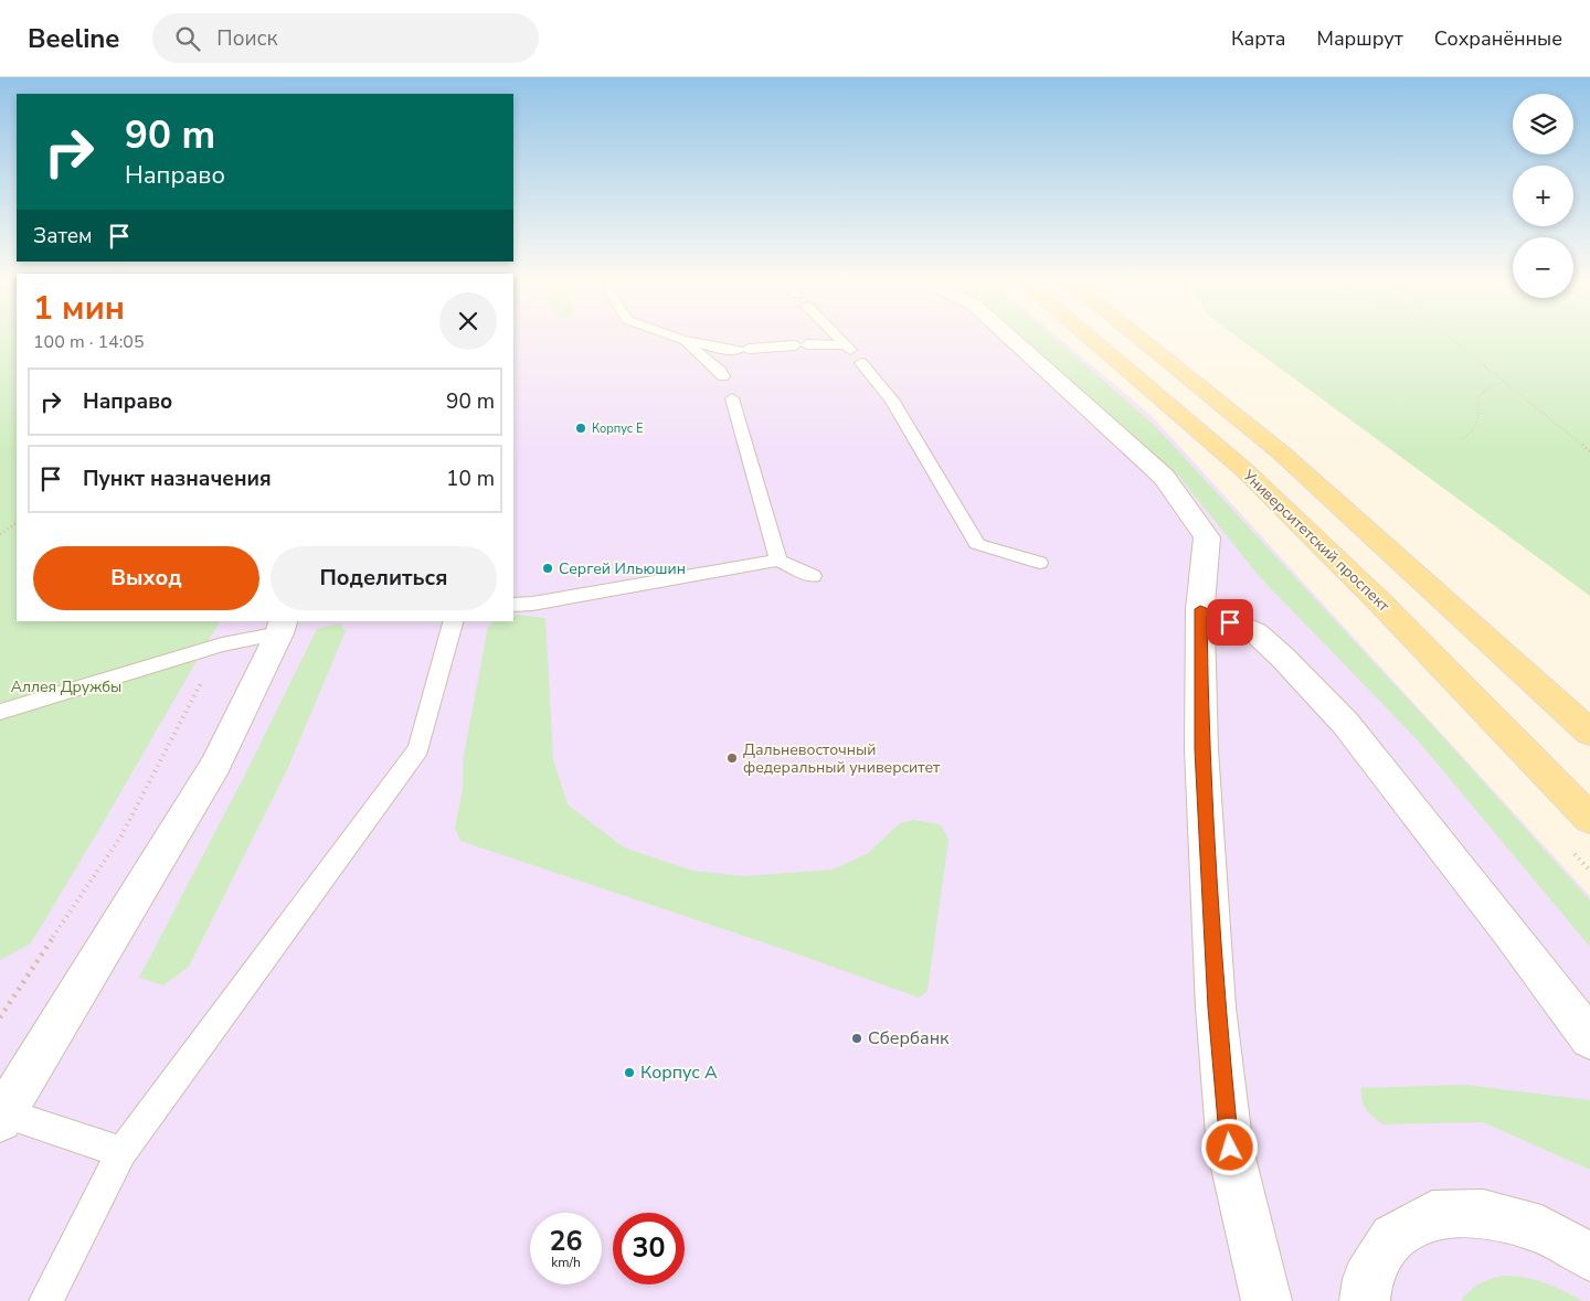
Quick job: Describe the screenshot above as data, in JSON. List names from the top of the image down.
{
  "streets": {
    "main road": ["Университетский проспект"]
  },
  "parks": ["Аллея Дружбы"],
  "places": [
    "Корпус E",
    "Сергей Ильюшин",
    "Дальневосточный федеральный университет",
    "Сбербанк",
    "Корпус A"
  ],
  "page": {
    "header": "Beeline",
    "search": "Поиск",
    "nav": ["Карта", "Маршрут", "Сохранённые"],
    "map_buttons": ["+", "−"],
    "turn": ["90 m", "Направо"],
    "then": "Затем",
    "heading": ["1 мин", "100 m · 14:05"],
    "list": [
      {
        "name": "Направо",
        "value": "90 m"
      },
      {
        "name": "Пункт назначения",
        "value": "10 m"
      }
    ],
    "buttons": ["Выход", "Поделиться"],
    "speed": "26 km/h",
    "limit": "30"
  }
}
